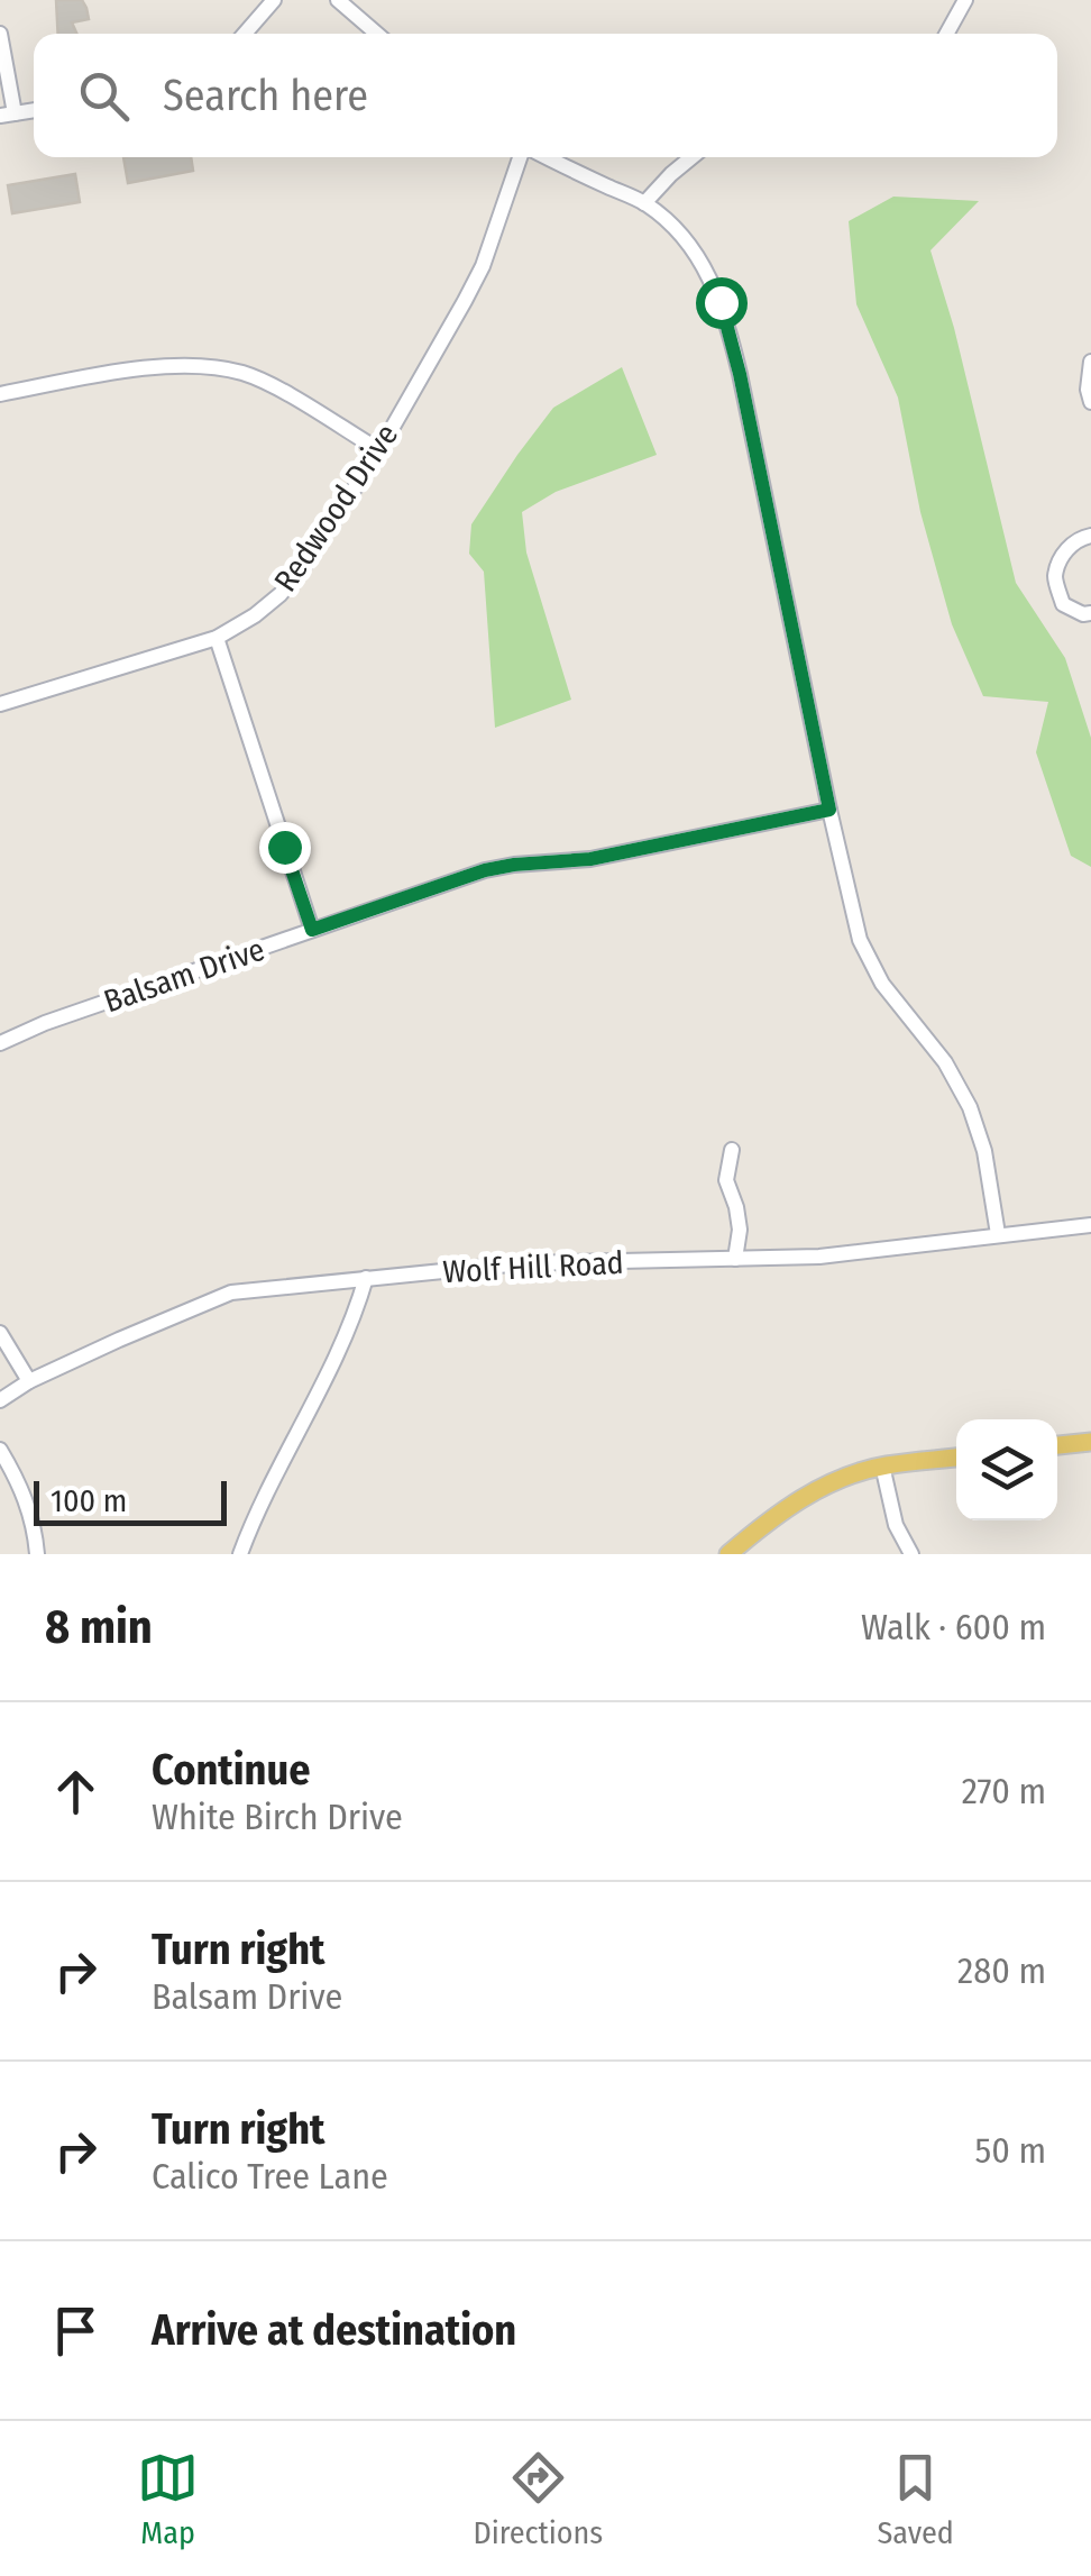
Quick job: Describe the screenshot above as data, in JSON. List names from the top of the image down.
{
  "streets": {
    "street": ["Redwood Drive", "Balsam Drive", "Wolf Hill Road"]
  },
  "scale_bar": "100 m",
  "page": {
    "search": "Search here",
    "scale": "100 m",
    "heading": ["8 min", "Walk · 600 m"],
    "list": [
      ["Continue", "White Birch Drive", "270 m"],
      ["Turn right", "Balsam Drive", "280 m"],
      ["Turn right", "Calico Tree Lane", "50 m"],
      "Arrive at destination"
    ],
    "nav": ["Map", "Directions", "Saved"]
  }
}
